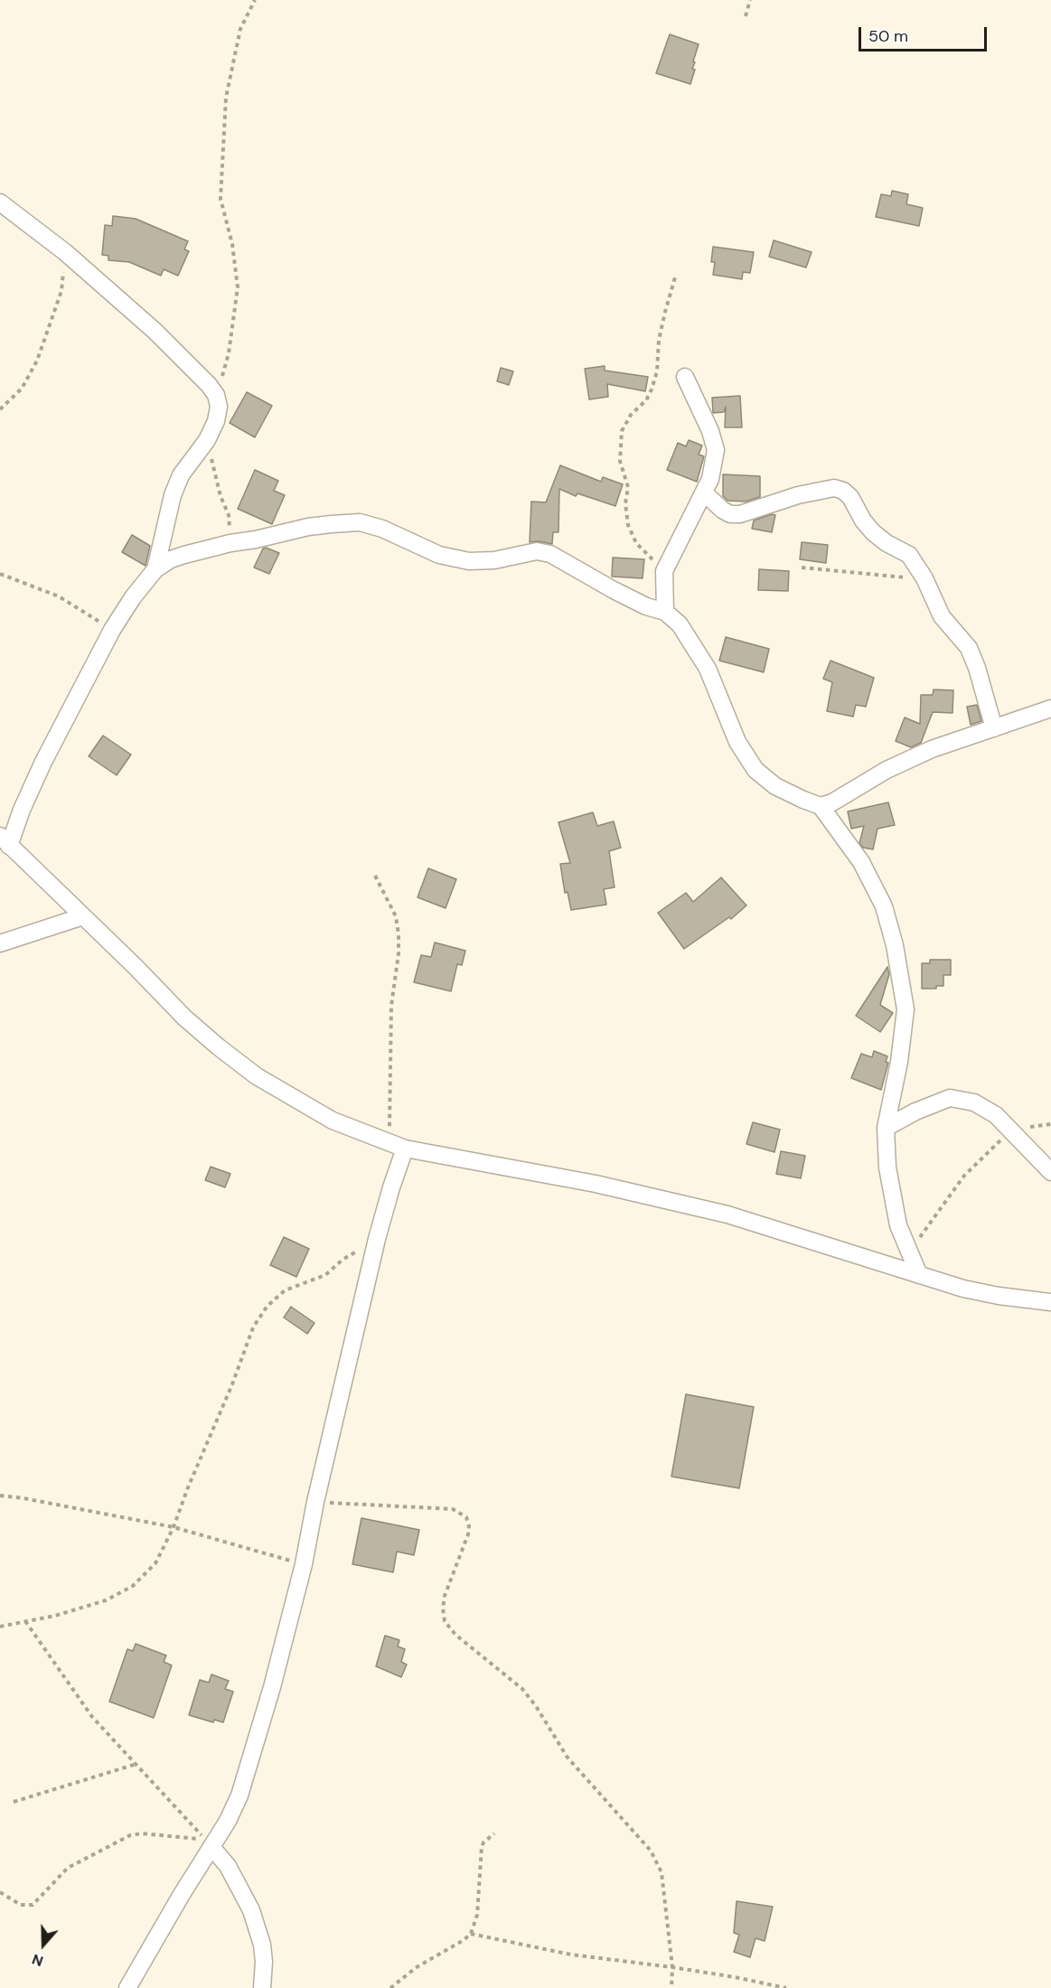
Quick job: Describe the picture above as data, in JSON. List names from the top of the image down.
{
  "scale_bar": "50 m",
  "north": "bottom"
}
